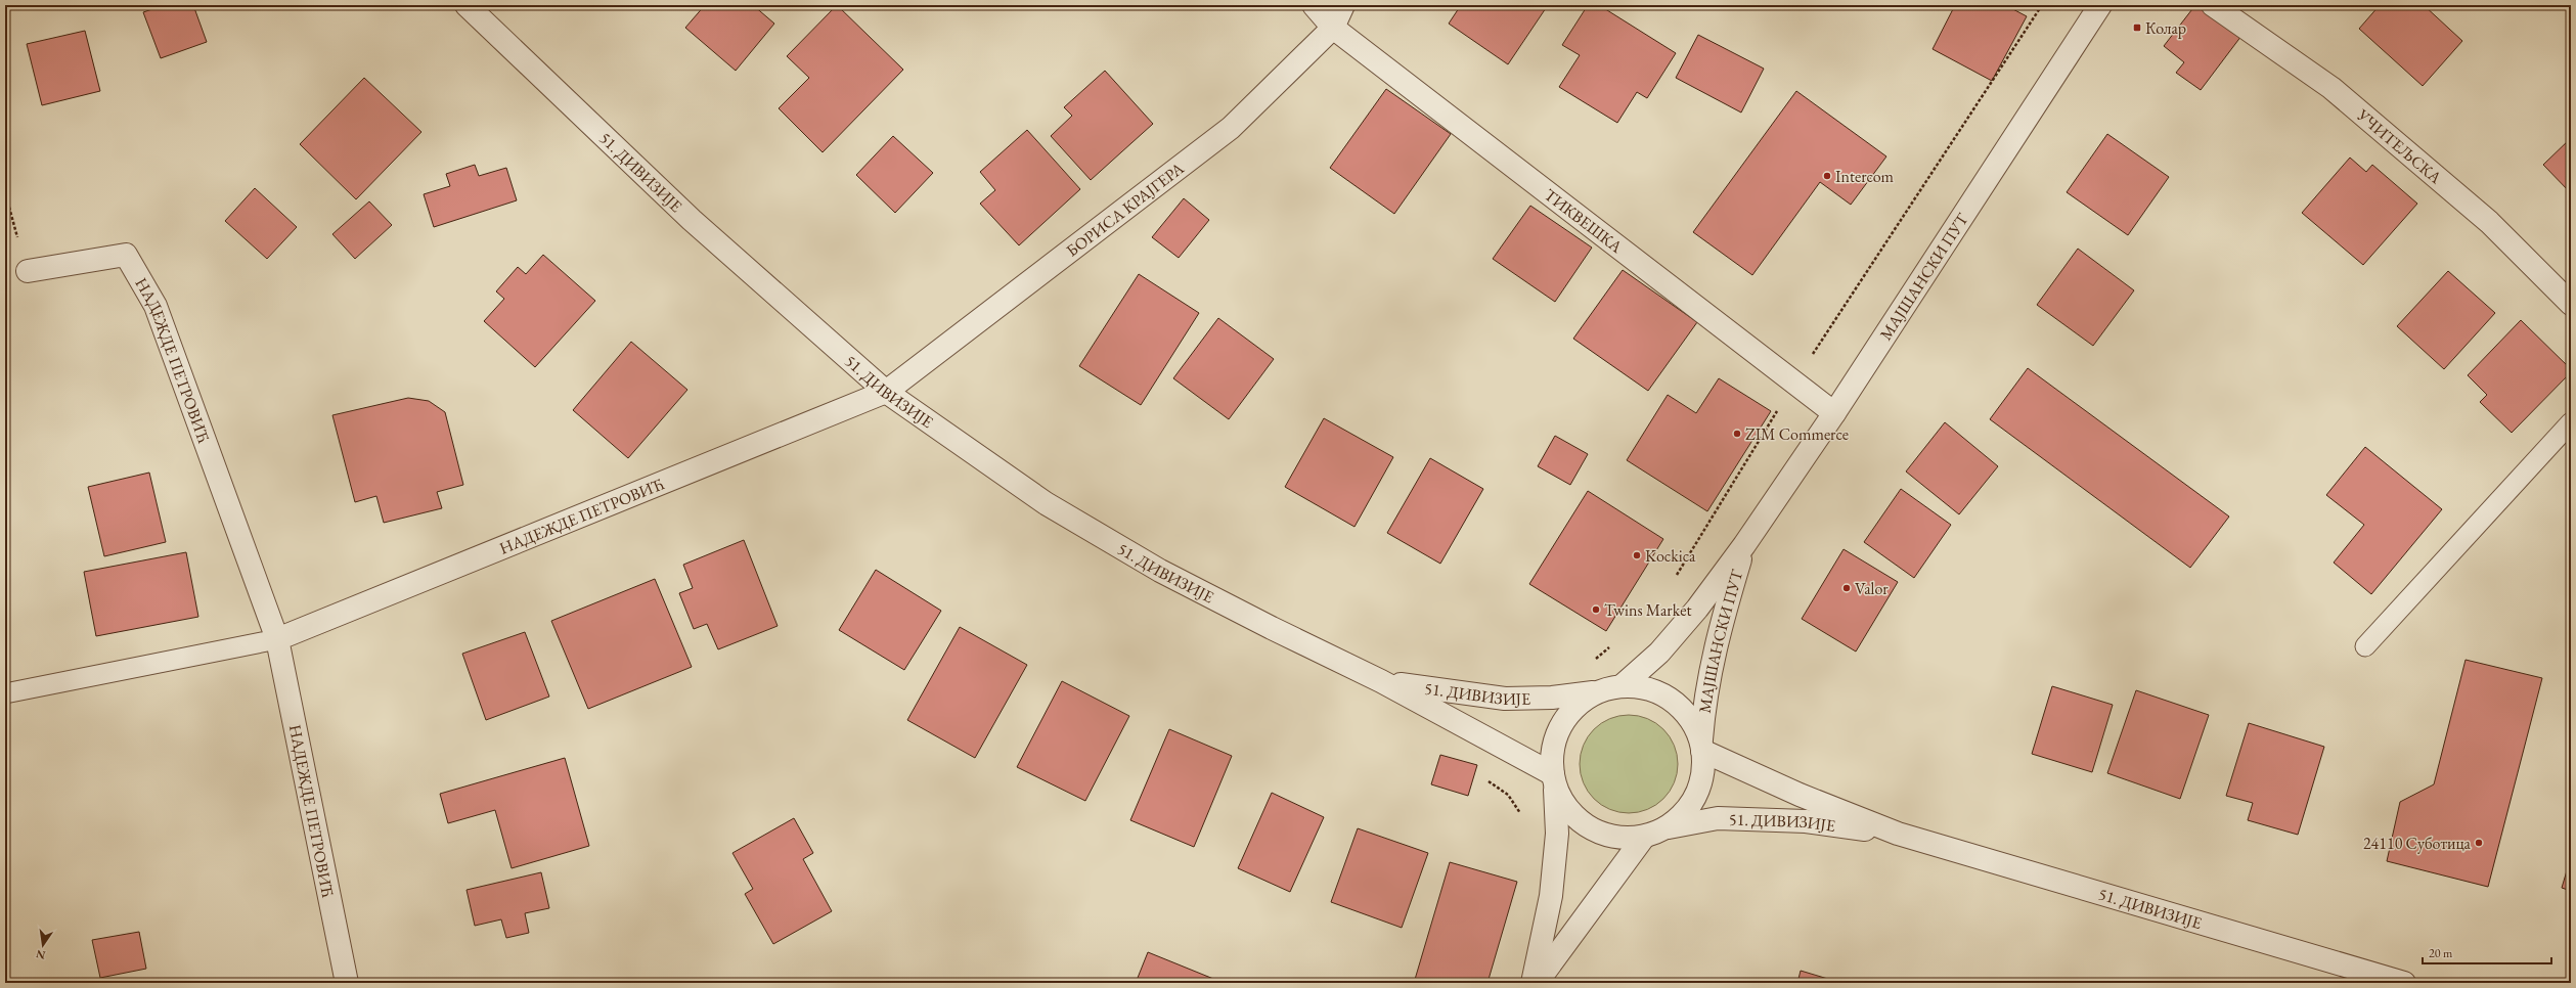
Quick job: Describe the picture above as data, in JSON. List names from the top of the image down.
{
  "streets": {
    "street": [
      "УЧИТЕЉСКА",
      "51. ДИВИЗИЈЕ",
      "БОРИСА КРАЈГЕРА",
      "ТИКВЕШКА",
      "МАЈШАНСКИ ПУТ",
      "НАДЕЖДЕ ПЕТРОВИЋ"
    ]
  },
  "crossings": [
    ["51. ДИВИЗИЈЕ", "БОРИСА КРАЈГЕРА"],
    ["51. ДИВИЗИЈЕ", "МАЈШАНСКИ ПУТ"],
    ["51. ДИВИЗИЈЕ", "НАДЕЖДЕ ПЕТРОВИЋ"],
    ["БОРИСА КРАЈГЕРА", "ТИКВЕШКА"],
    ["БОРИСА КРАЈГЕРА", "НАДЕЖДЕ ПЕТРОВИЋ"],
    ["ТИКВЕШКА", "МАЈШАНСКИ ПУТ"]
  ],
  "places": {
    "transit": ["Колар"],
    "other": [
      "Intercom",
      "ZIM Commerce",
      "Kockica",
      "Valor",
      "Twins Market",
      "24110 Суботица"
    ]
  },
  "scale_bar": "20 m",
  "north": "bottom"
}
